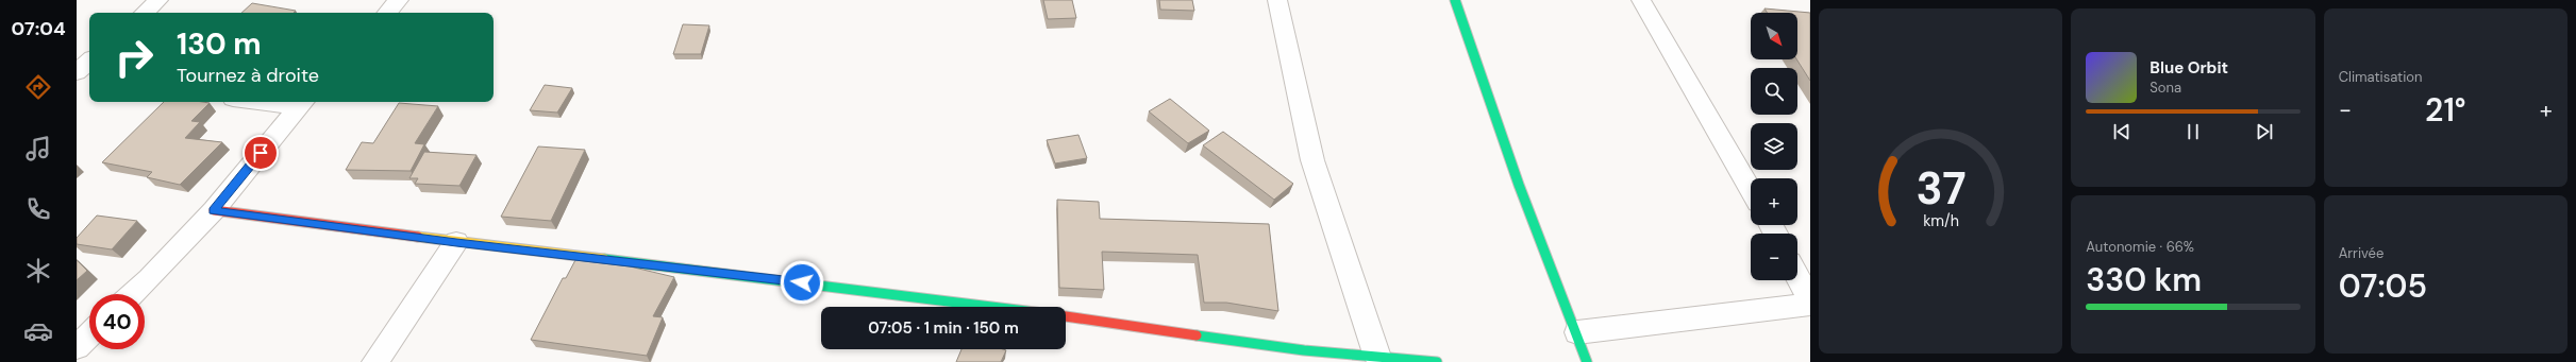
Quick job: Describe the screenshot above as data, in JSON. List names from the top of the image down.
{
  "north": "bottom right",
  "page": {
    "tabs": "07:04",
    "tile": [
      "Climatisation",
      ["Autonomie · 66%", "330 km"],
      ["Arrivée", "07:05"]
    ],
    "map_buttons": ["+", "−"],
    "turn": ["130 m", "Tournez à droite"],
    "song": ["Blue Orbit", "Sona"],
    "heat": ["−", "21°", "+"],
    "limit": "40",
    "trip": "07:05 · 1 min · 150 m",
    "gauge": ["37", "km/h"]
  }
}
